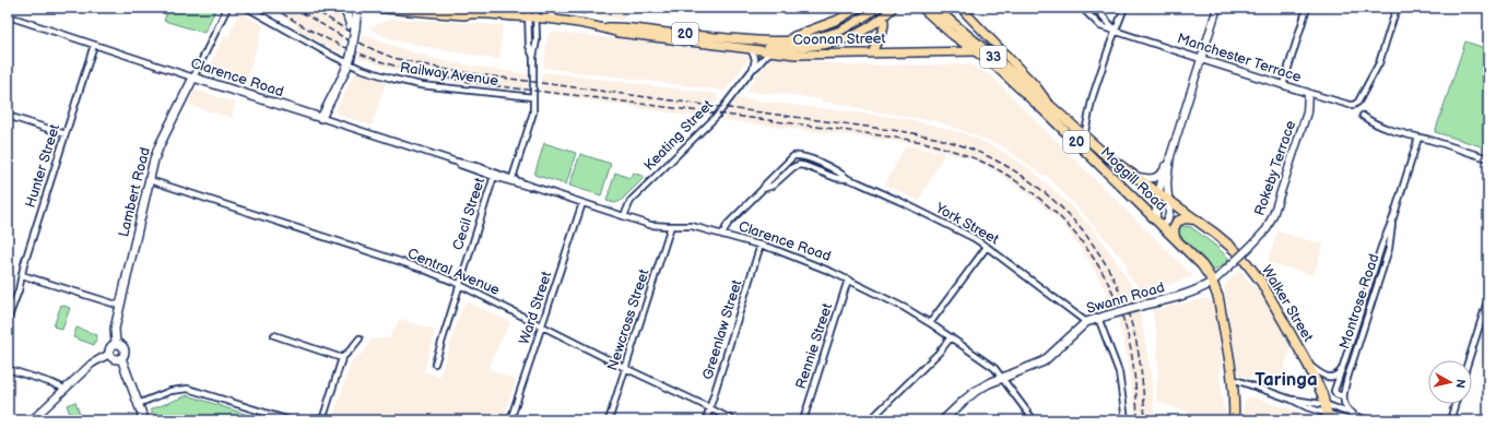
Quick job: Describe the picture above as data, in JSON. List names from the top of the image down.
{
  "streets": {
    "highway": [
      "20",
      "33",
      "Moggill Road",
      "Walker Street"
    ],
    "main road": [
      "Coonan Street",
      "Clarence Road",
      "Lambert Road",
      "Swann Road"
    ],
    "street": [
      "Manchester Terrace",
      "Railway Avenue",
      "Keating Street",
      "Hunter Street",
      "Rokeby Terrace",
      "Cecil Street",
      "York Street",
      "Central Avenue",
      "Montrose Road",
      "Ward Street",
      "Newcross Street",
      "Greenlaw Street",
      "Rennie Street"
    ]
  },
  "crossings": [
    ["Coonan Street", "Keating Street"],
    ["Coonan Street", "Moggill Road"],
    ["Manchester Terrace", "Rokeby Terrace"],
    ["Clarence Road", "Keating Street"],
    ["Clarence Road", "Hunter Street"],
    ["Clarence Road", "Lambert Road"],
    ["Clarence Road", "Cecil Street"],
    ["Clarence Road", "York Street"],
    ["Clarence Road", "Swann Road"],
    ["Clarence Road", "Ward Street"],
    ["Clarence Road", "Newcross Street"],
    ["Clarence Road", "Greenlaw Street"],
    ["Clarence Road", "Rennie Street"],
    ["Rokeby Terrace", "Moggill Road"],
    ["Rokeby Terrace", "Swann Road"],
    ["Moggill Road", "Swann Road"],
    ["Moggill Road", "Walker Street"],
    ["Lambert Road", "Central Avenue"],
    ["Cecil Street", "Central Avenue"],
    ["York Street", "Swann Road"],
    ["Central Avenue", "Ward Street"],
    ["Central Avenue", "Newcross Street"],
    ["Central Avenue", "Greenlaw Street"],
    ["Montrose Road", "Walker Street"]
  ],
  "districts": ["Taringa"],
  "north": "right"
}
